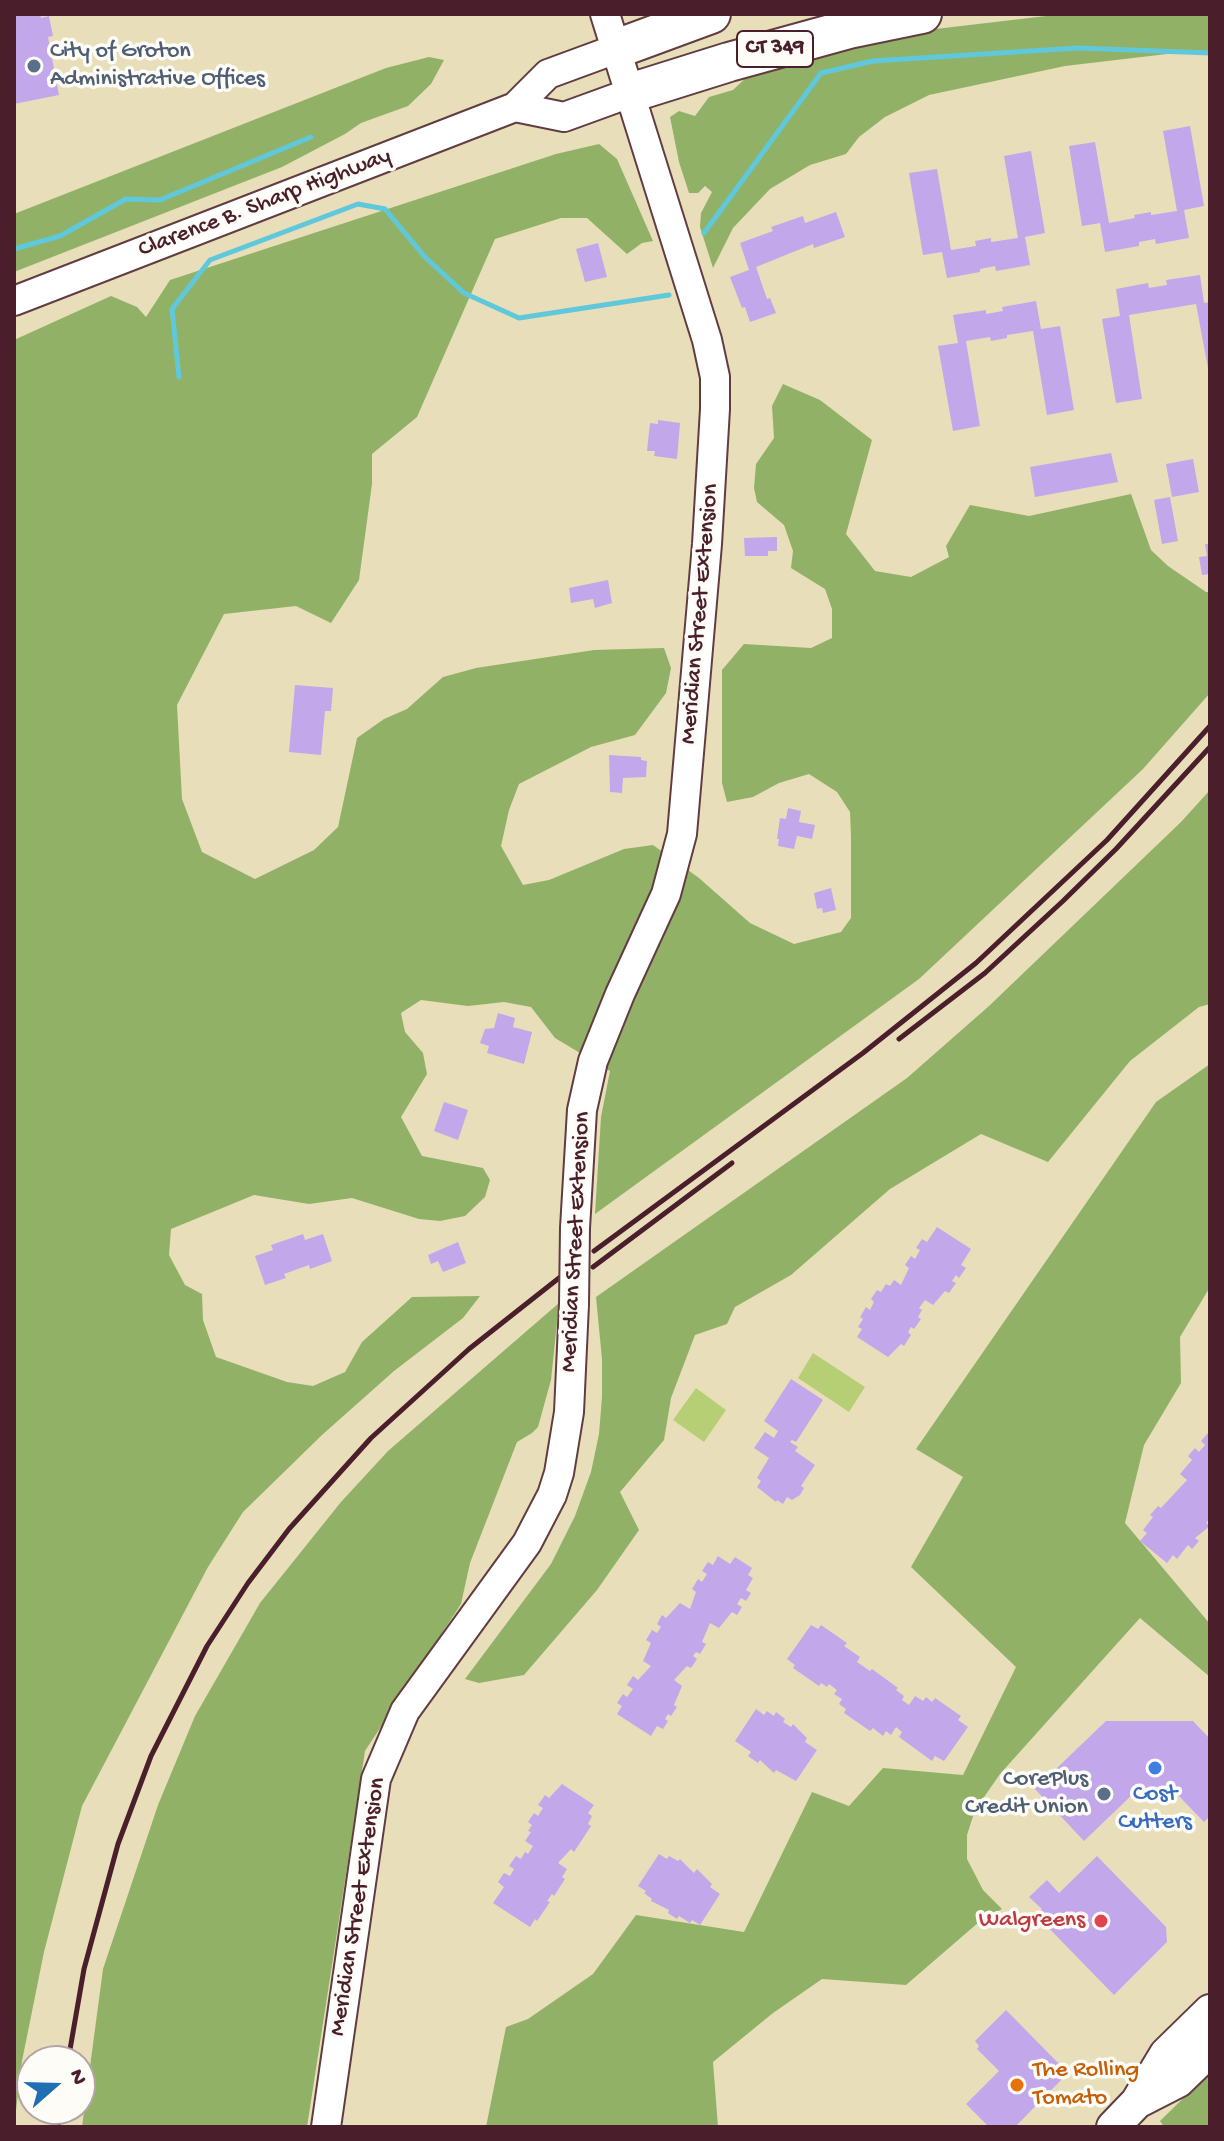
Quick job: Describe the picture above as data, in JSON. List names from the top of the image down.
{
  "streets": {
    "highway": ["CT 349"],
    "street": ["Clarence B. Sharp Highway", "Meridian Street Extension"]
  },
  "crossings": [
    ["CT 349", "Clarence B. Sharp Highway"],
    ["CT 349", "Meridian Street Extension"],
    ["Clarence B. Sharp Highway", "Meridian Street Extension"]
  ],
  "places": [
    "City of Groton Administrative Offices",
    "Cost Cutters",
    "CorePlus Credit Union",
    "Walgreens",
    "The Rolling Tomato"
  ],
  "north": "right"
}
